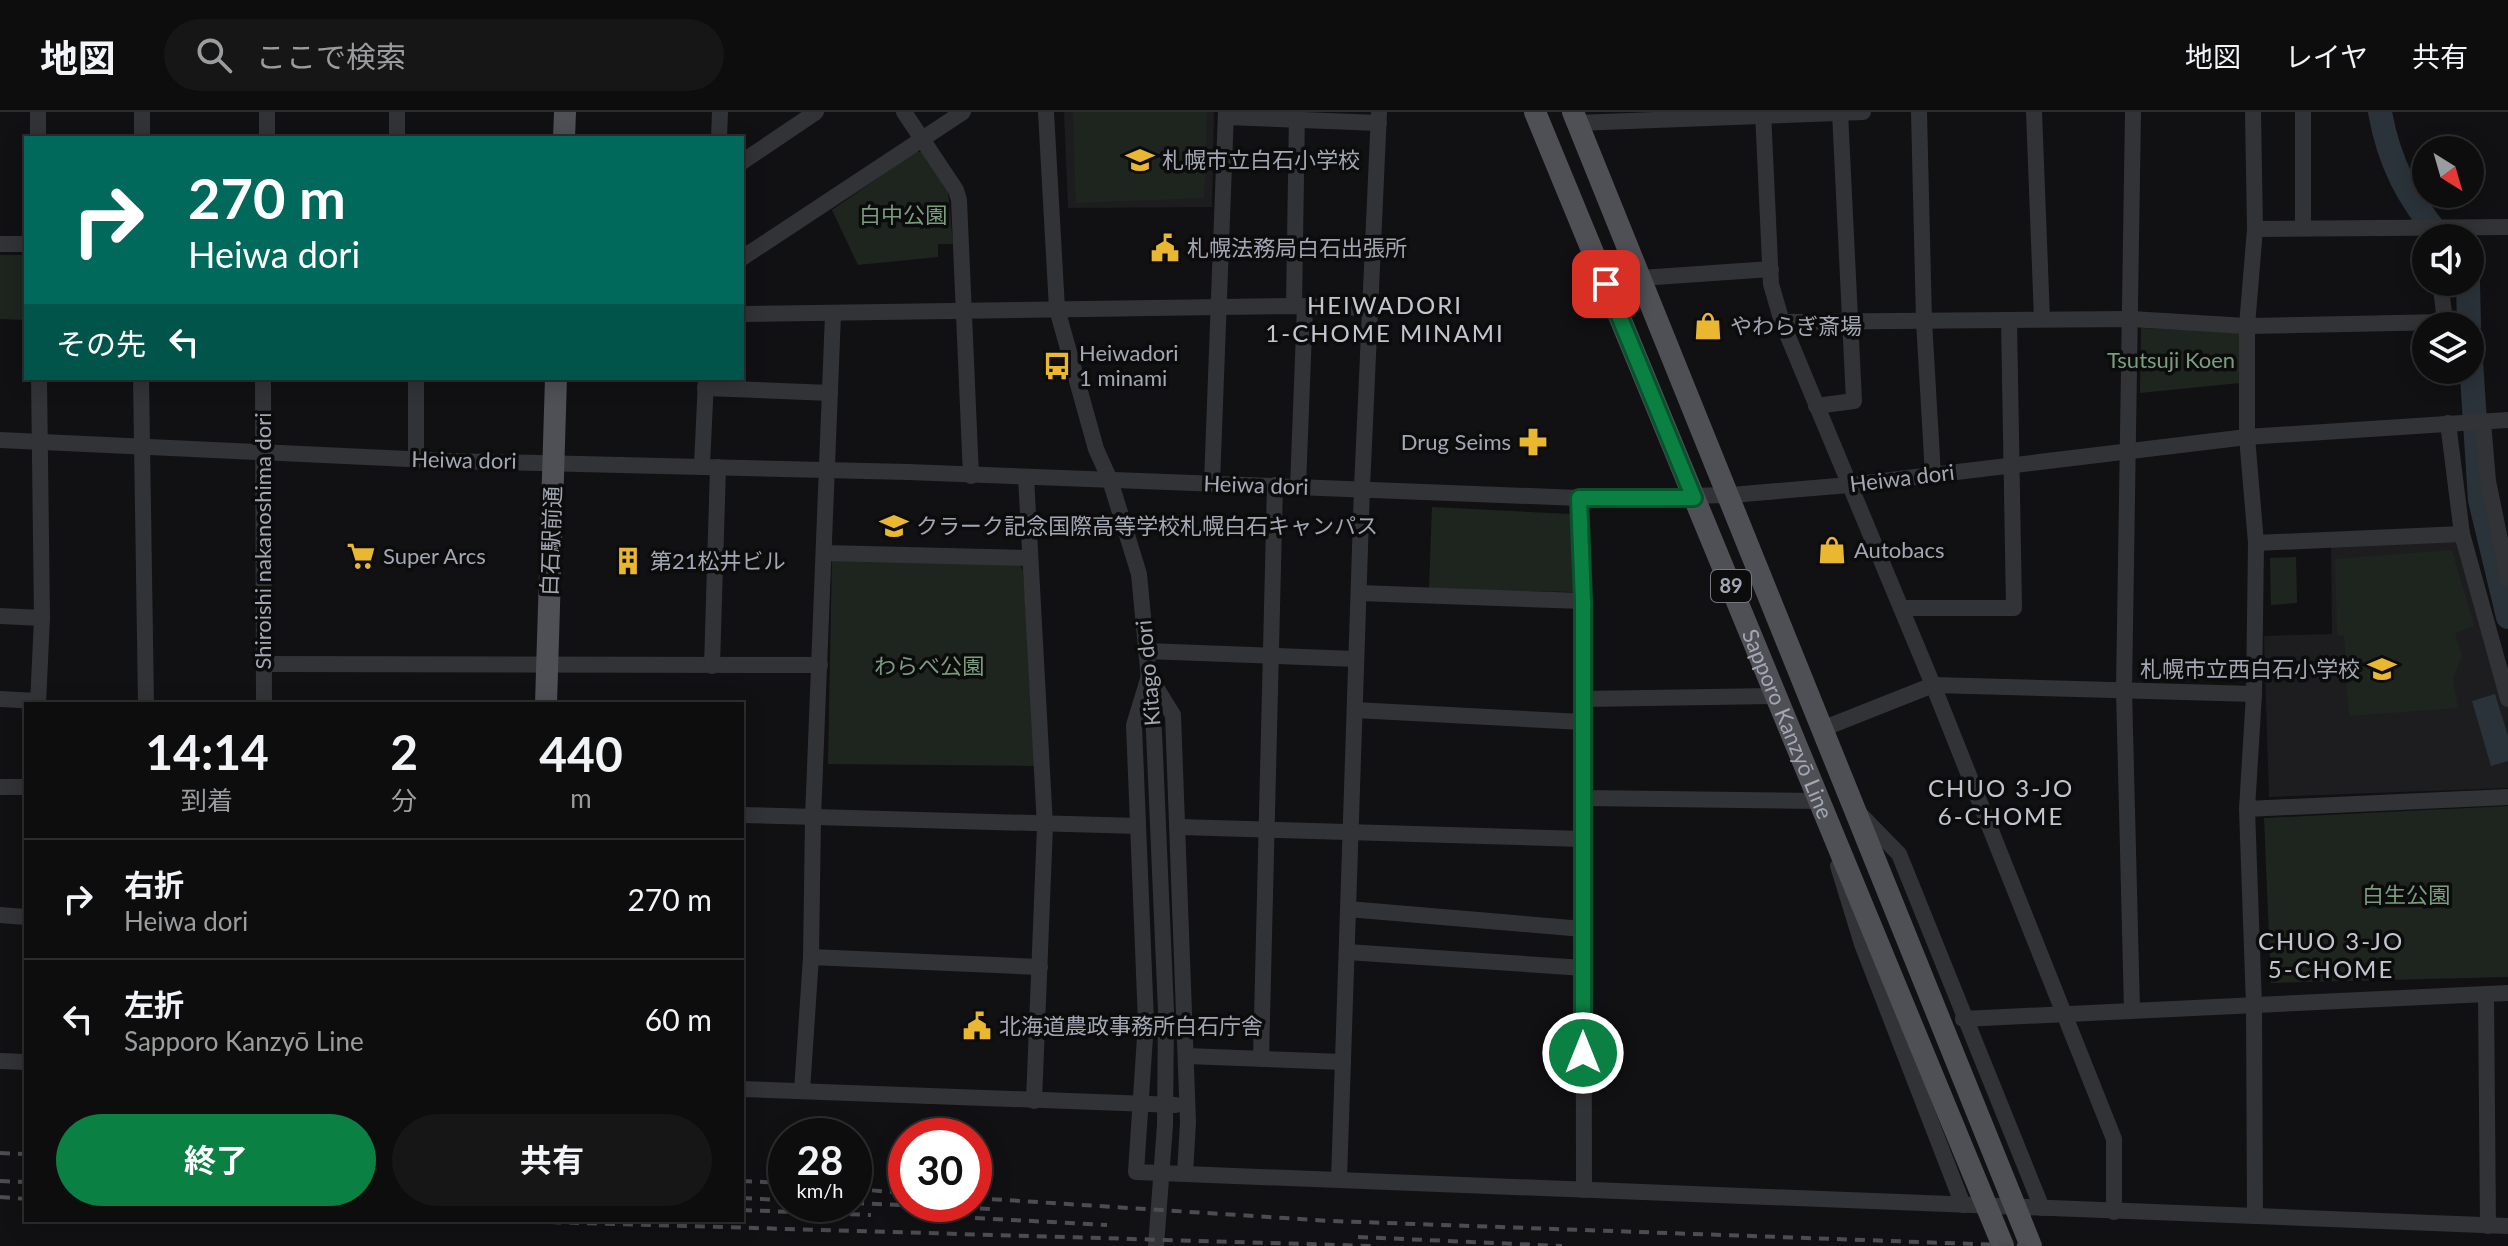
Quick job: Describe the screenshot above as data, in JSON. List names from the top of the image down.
{
  "streets": {
    "main road": ["白石駅前通", "89", "Sapporo Kanzyō Line"],
    "street": ["Heiwa dori", "Shiroishi nakanoshima dori", "Kitago dori"]
  },
  "crossings": [
    ["Heiwa dori", "Shiroishi nakanoshima dori"],
    ["Heiwa dori", "白石駅前通"],
    ["Heiwa dori", "Kitago dori"],
    ["Heiwa dori", "Sapporo Kanzyō Line"]
  ],
  "districts": ["HEIWADORI 1-CHOME MINAMI", "CHUO 3-JO 6-CHOME", "CHUO 3-JO 5-CHOME"],
  "parks": [
    "白中公園",
    "Tsutsuji Koen",
    "わらべ公園",
    "白生公園"
  ],
  "places": {
    "school or university": ["札幌市立白石小学校", "クラーク記念国際高等学校札幌白石キャンパス", "札幌市立西白石小学校"],
    "public building": ["札幌法務局白石出張所", "北海道農政事務所白石庁舎"],
    "shop": ["やわらぎ斎場", "Autobacs"],
    "bus stop": ["Heiwadori 1 minami"],
    "pharmacy": ["Drug Seims"],
    "supermarket": ["Super Arcs"],
    "building": ["第21松井ビル"]
  },
  "north": "bottom right",
  "page": {
    "header": "地図",
    "search": "ここで検索",
    "nav": ["地図", "レイヤ", "共有"],
    "turn": ["270 m", "Heiwa dori"],
    "then": "その先",
    "eta": [
      "14:14",
      "到着",
      "2",
      "分",
      "440",
      "m"
    ],
    "list": [
      {
        "name": "右折",
        "note": "Heiwa dori",
        "value": "270 m"
      },
      {
        "name": "左折",
        "note": "Sapporo Kanzyō Line",
        "value": "60 m"
      }
    ],
    "buttons": ["終了", "共有"],
    "speed": "28 km/h",
    "limit": "30"
  }
}
